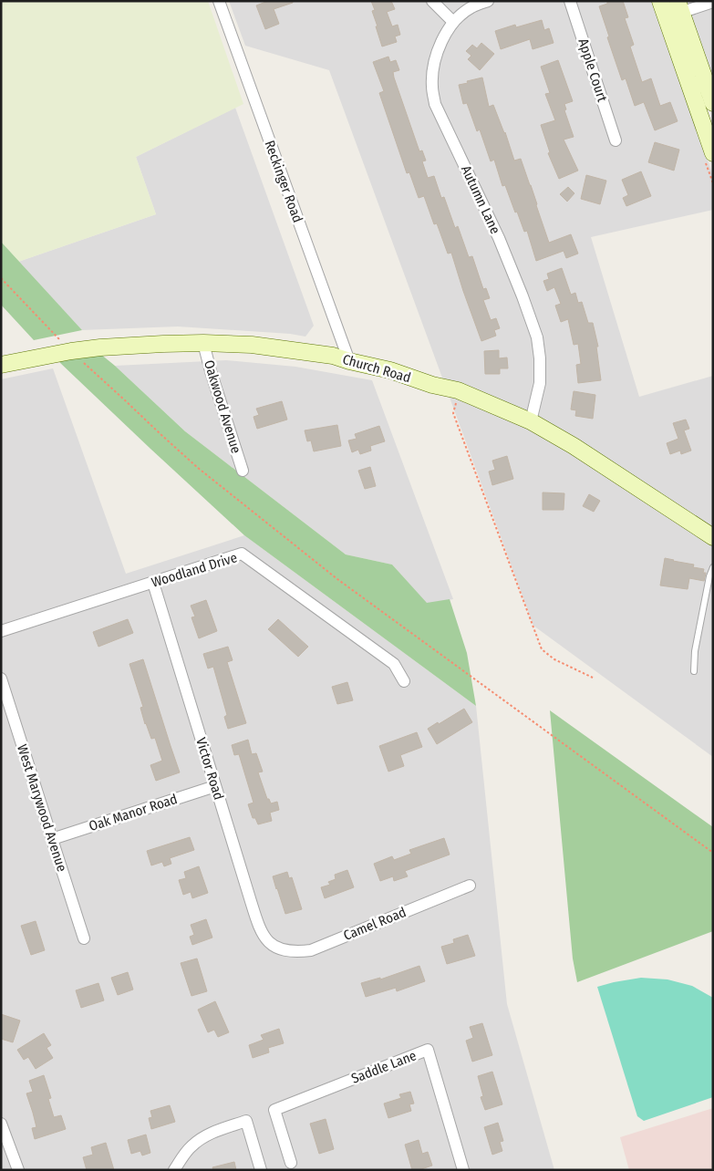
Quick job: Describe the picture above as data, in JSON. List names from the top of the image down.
{
  "streets": {
    "street": [
      "Apple Court",
      "Reckinger Road",
      "Autumn Lane",
      "Church Road",
      "Oakwood Avenue",
      "Woodland Drive",
      "Victor Road",
      "West Marywood Avenue",
      "Oak Manor Road",
      "Camel Road",
      "Saddle Lane"
    ]
  },
  "crossings": [
    ["Reckinger Road", "Church Road"],
    ["Autumn Lane", "Church Road"],
    ["Church Road", "Oakwood Avenue"],
    ["Woodland Drive", "Victor Road"],
    ["Victor Road", "Oak Manor Road"],
    ["Victor Road", "Camel Road"],
    ["West Marywood Avenue", "Oak Manor Road"]
  ]
}
